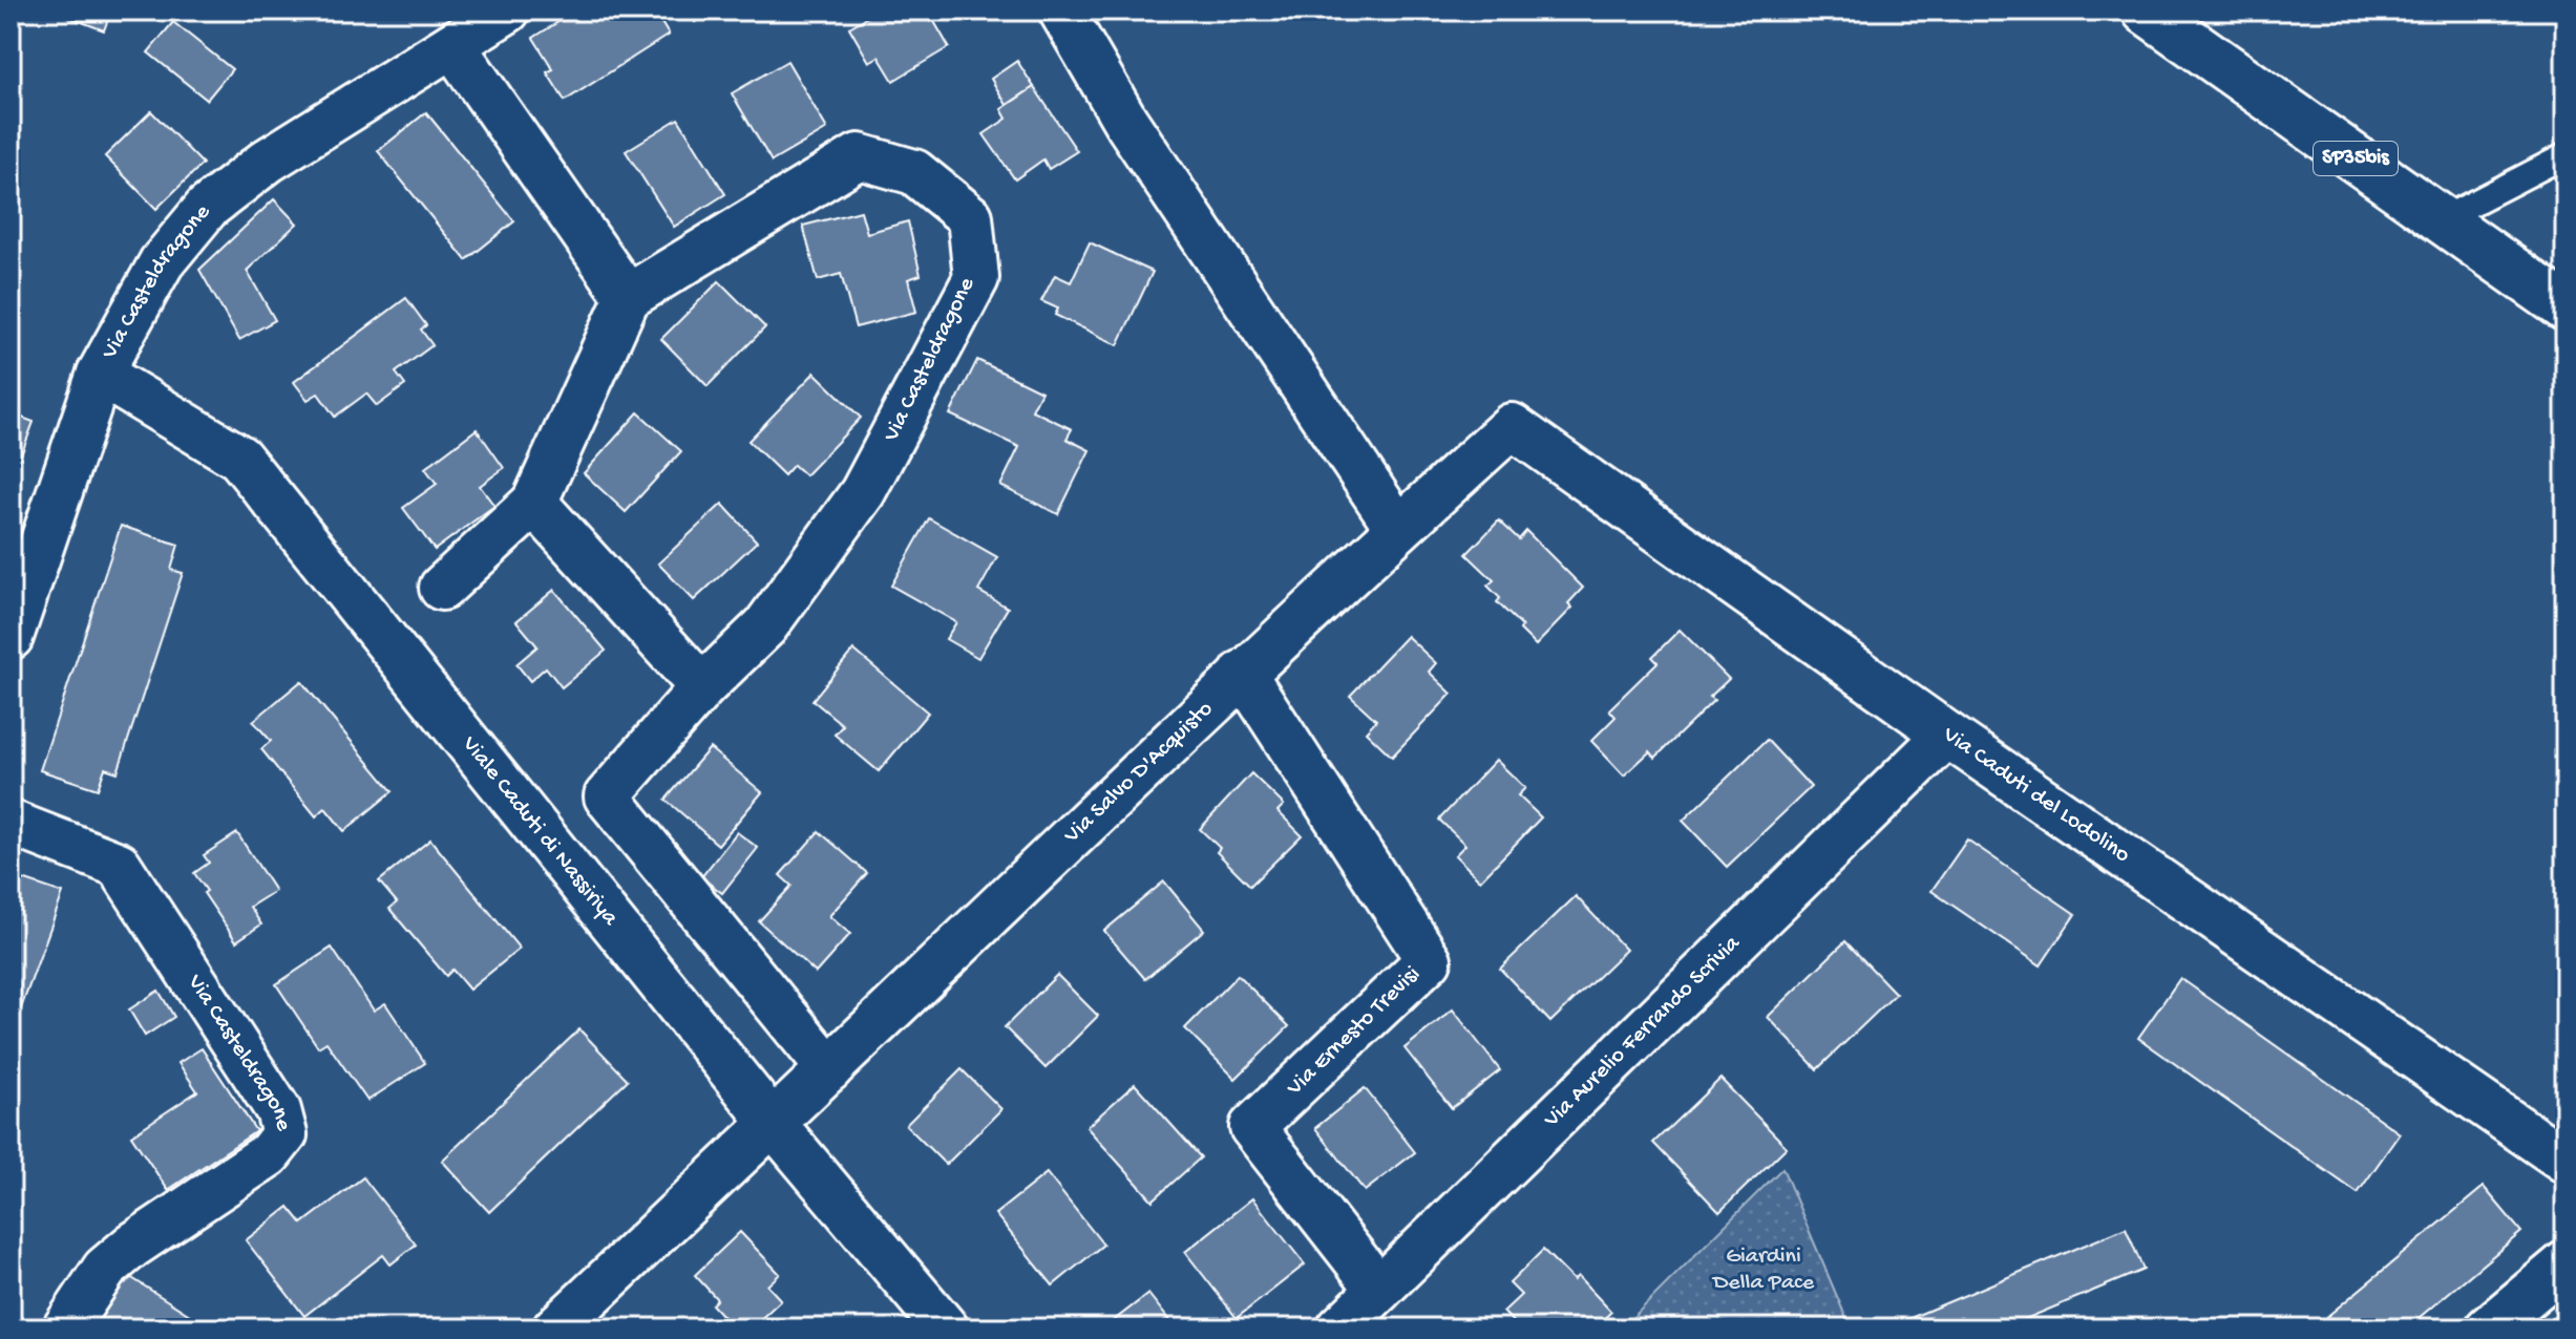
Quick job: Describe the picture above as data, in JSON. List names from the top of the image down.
{
  "streets": {
    "main road": ["SP35bis"],
    "street": [
      "Via Casteldragone",
      "Via Salvo D'Acquisto",
      "Via Caduti del Lodolino",
      "Viale Caduti di Nassiriya",
      "Via Ernesto Trevisi",
      "Via Aurelio Ferrando Scrivia"
    ]
  },
  "crossings": [
    ["Via Casteldragone", "Via Salvo D'Acquisto"],
    ["Via Casteldragone", "Viale Caduti di Nassiriya"],
    ["Via Salvo D'Acquisto", "Via Caduti del Lodolino"],
    ["Via Salvo D'Acquisto", "Viale Caduti di Nassiriya"],
    ["Via Salvo D'Acquisto", "Via Ernesto Trevisi"],
    ["Via Caduti del Lodolino", "Via Aurelio Ferrando Scrivia"],
    ["Via Ernesto Trevisi", "Via Aurelio Ferrando Scrivia"]
  ],
  "parks": ["Giardini Della Pace"]
}
